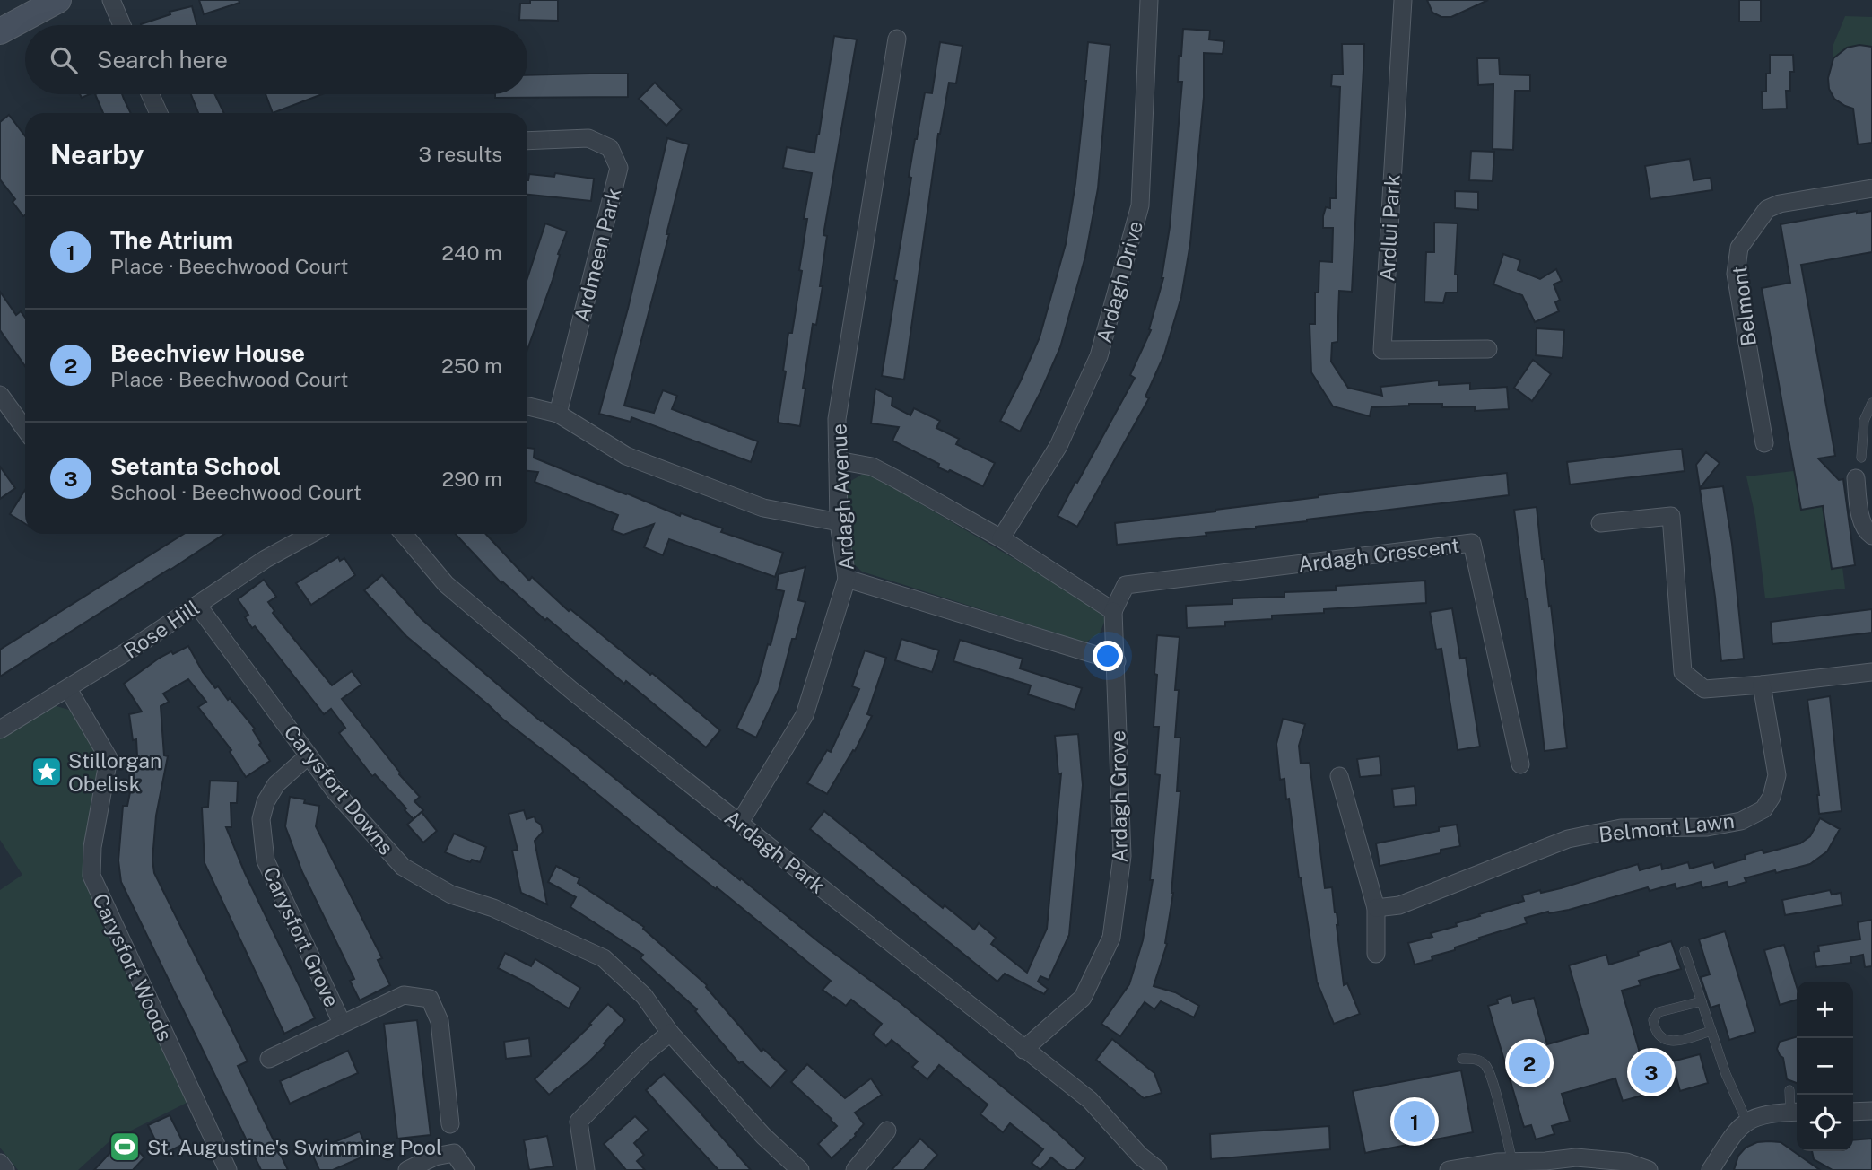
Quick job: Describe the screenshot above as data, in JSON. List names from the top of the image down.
{
  "streets": {
    "street": [
      "Ardlui Park",
      "Ardmeen Park",
      "Ardagh Drive",
      "Belmont",
      "Ardagh Avenue",
      "Ardagh Crescent",
      "Rose Hill",
      "Carysfort Downs",
      "Ardagh Grove",
      "Belmont Lawn",
      "Ardagh Park",
      "Carysfort Grove",
      "Carysfort Woods"
    ]
  },
  "crossings": [
    ["Ardagh Avenue", "Ardagh Park"],
    ["Ardagh Crescent", "Ardagh Grove"],
    ["Rose Hill", "Carysfort Downs"],
    ["Rose Hill", "Carysfort Woods"],
    ["Carysfort Downs", "Carysfort Grove"],
    ["Ardagh Grove", "Ardagh Park"]
  ],
  "places": {
    "place": ["Stillorgan Obelisk"],
    "sports": ["St. Augustine's Swimming Pool"]
  },
  "page": {
    "search": "Search here",
    "heading": ["Nearby", "3 results"],
    "list": [
      {
        "mark": "1",
        "name": "The Atrium",
        "note": "Place · Beechwood Court",
        "value": "240 m"
      },
      {
        "mark": "2",
        "name": "Beechview House",
        "note": "Place · Beechwood Court",
        "value": "250 m"
      },
      {
        "mark": "3",
        "name": "Setanta School",
        "note": "School · Beechwood Court",
        "value": "290 m"
      }
    ],
    "map_buttons": ["+", "−"],
    "pins": ["2", "3", "1"]
  }
}
